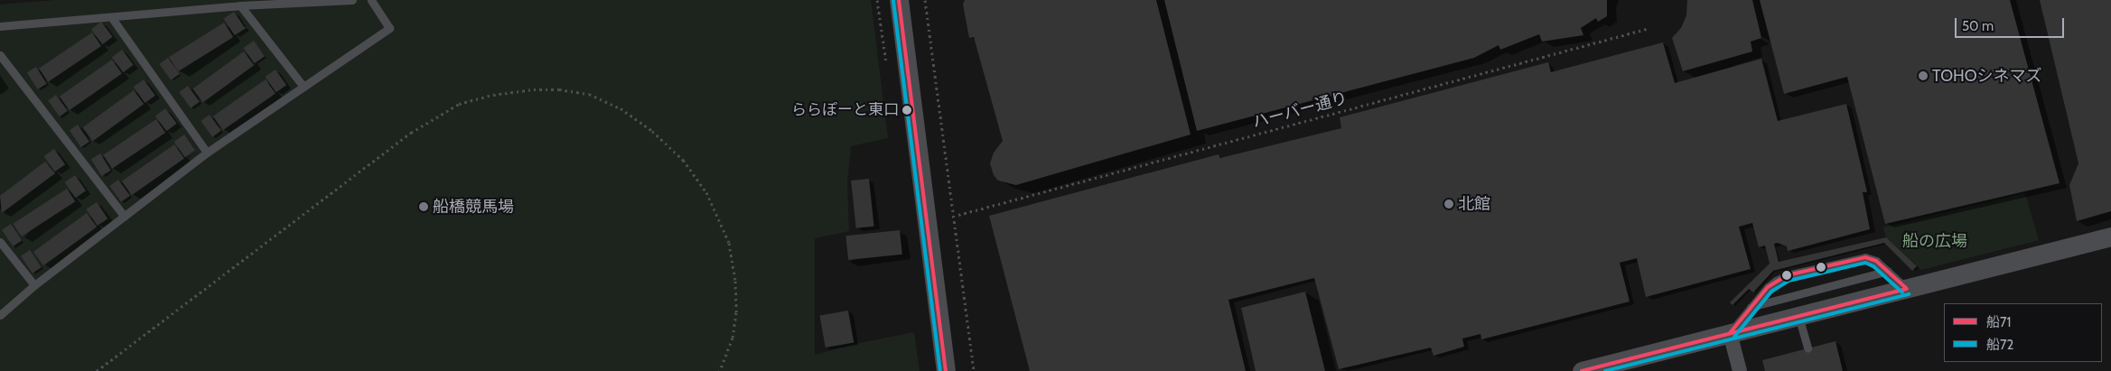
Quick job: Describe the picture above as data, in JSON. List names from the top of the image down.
{
  "streets": {
    "path": ["ハーバー通り"]
  },
  "parks": ["船の広場"],
  "places": [
    "TOHOシネマズ",
    "ららぽーと東口",
    "北館",
    "船橋競馬場"
  ],
  "lines": ["transit line 船71", "transit line 船72"],
  "legend": ["船71", "船72"],
  "scale_bar": "50 m"
}
